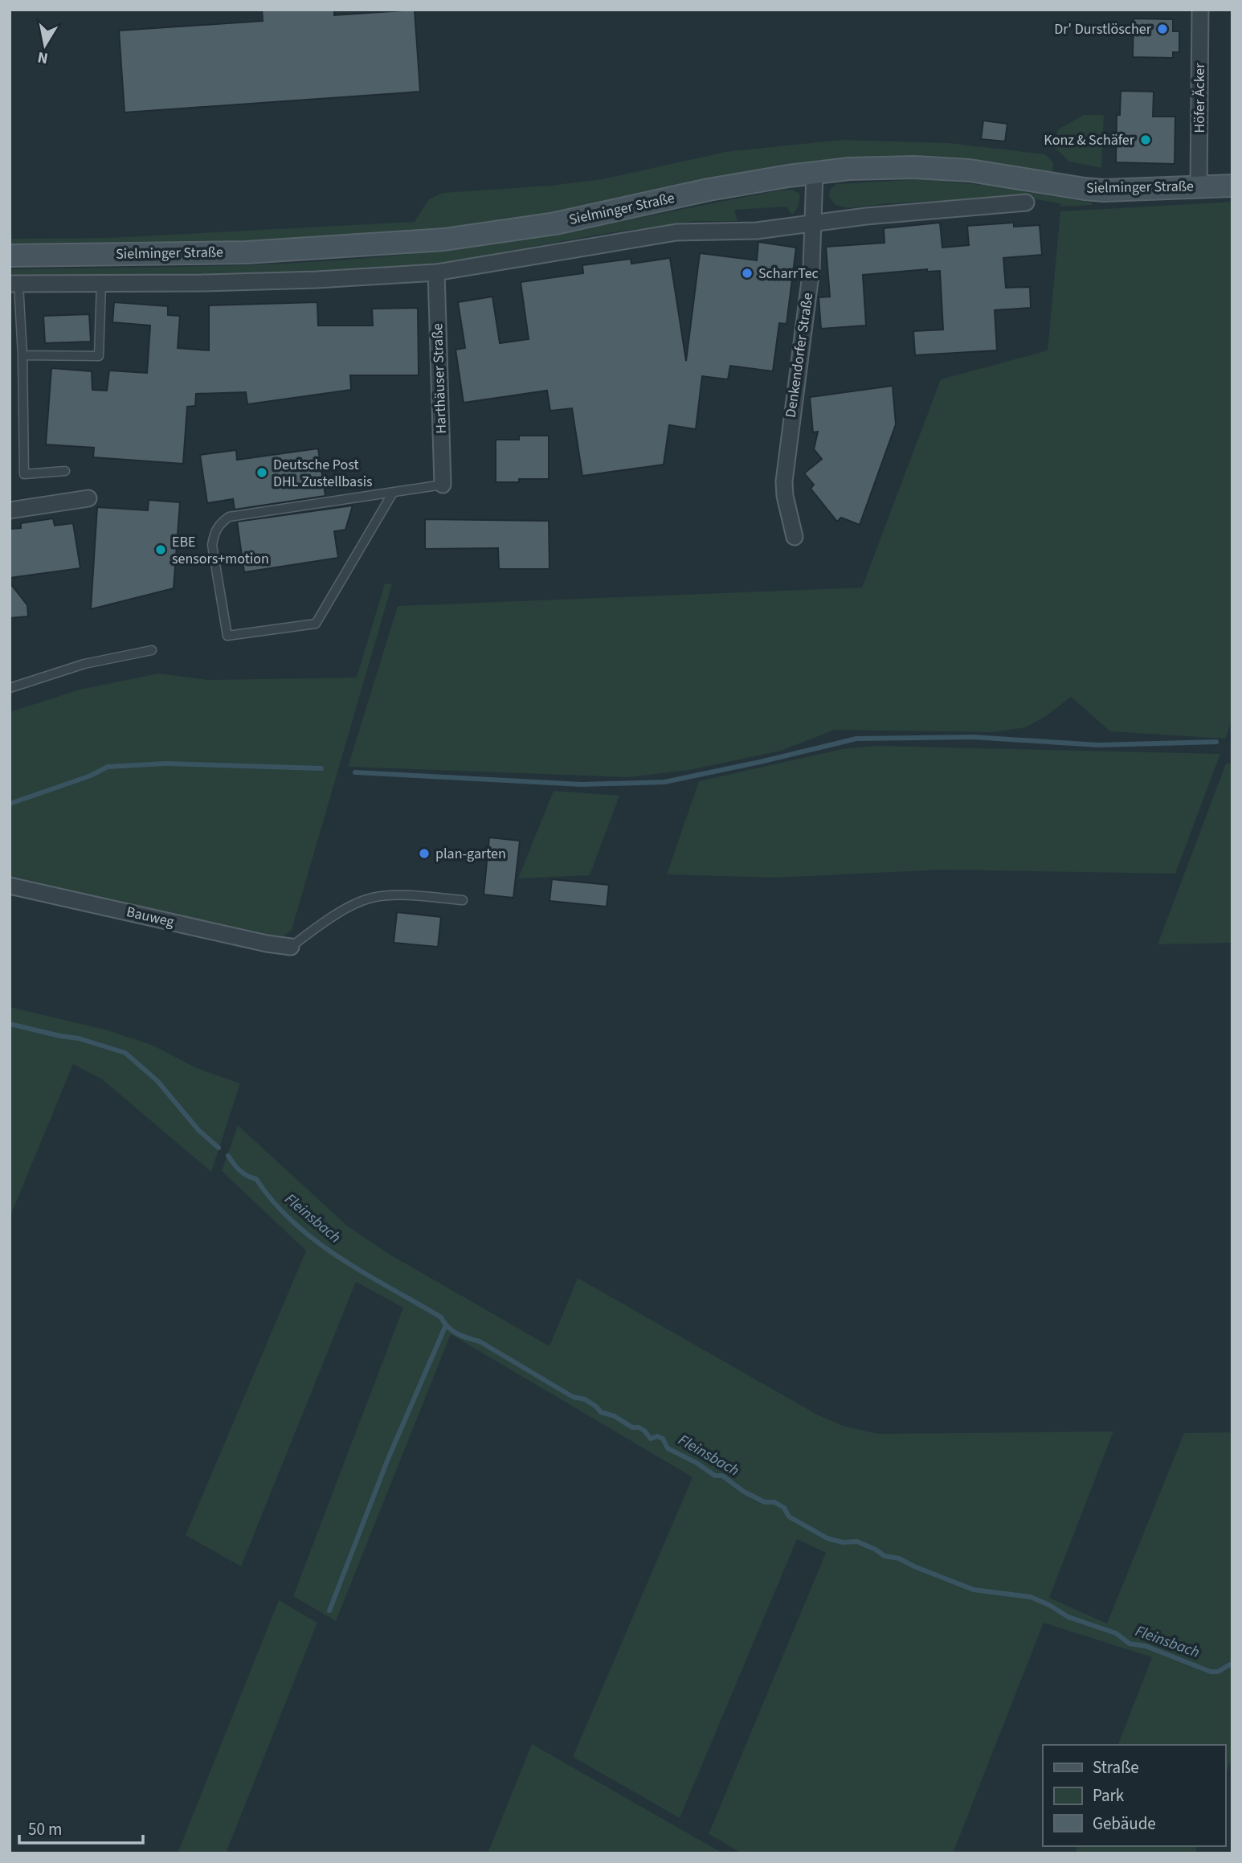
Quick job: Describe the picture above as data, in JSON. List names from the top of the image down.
{
  "streets": {
    "street": [
      "Höfer Äcker",
      "Sielminger Straße",
      "Denkendorfer Straße",
      "Harthäuser Straße",
      "Bauweg"
    ]
  },
  "crossings": [
    ["Höfer Äcker", "Sielminger Straße"],
    ["Sielminger Straße", "Denkendorfer Straße"],
    ["Sielminger Straße", "Harthäuser Straße"]
  ],
  "water": ["Fleinsbach"],
  "places": [
    "Dr' Durstlöscher",
    "Konz & Schäfer",
    "ScharrTec",
    "Deutsche Post DHL Zustellbasis",
    "EBE sensors+motion",
    "plan-garten"
  ],
  "legend": ["Straße", "Park", "Gebäude"],
  "scale_bar": "50 m",
  "north": "bottom"
}
